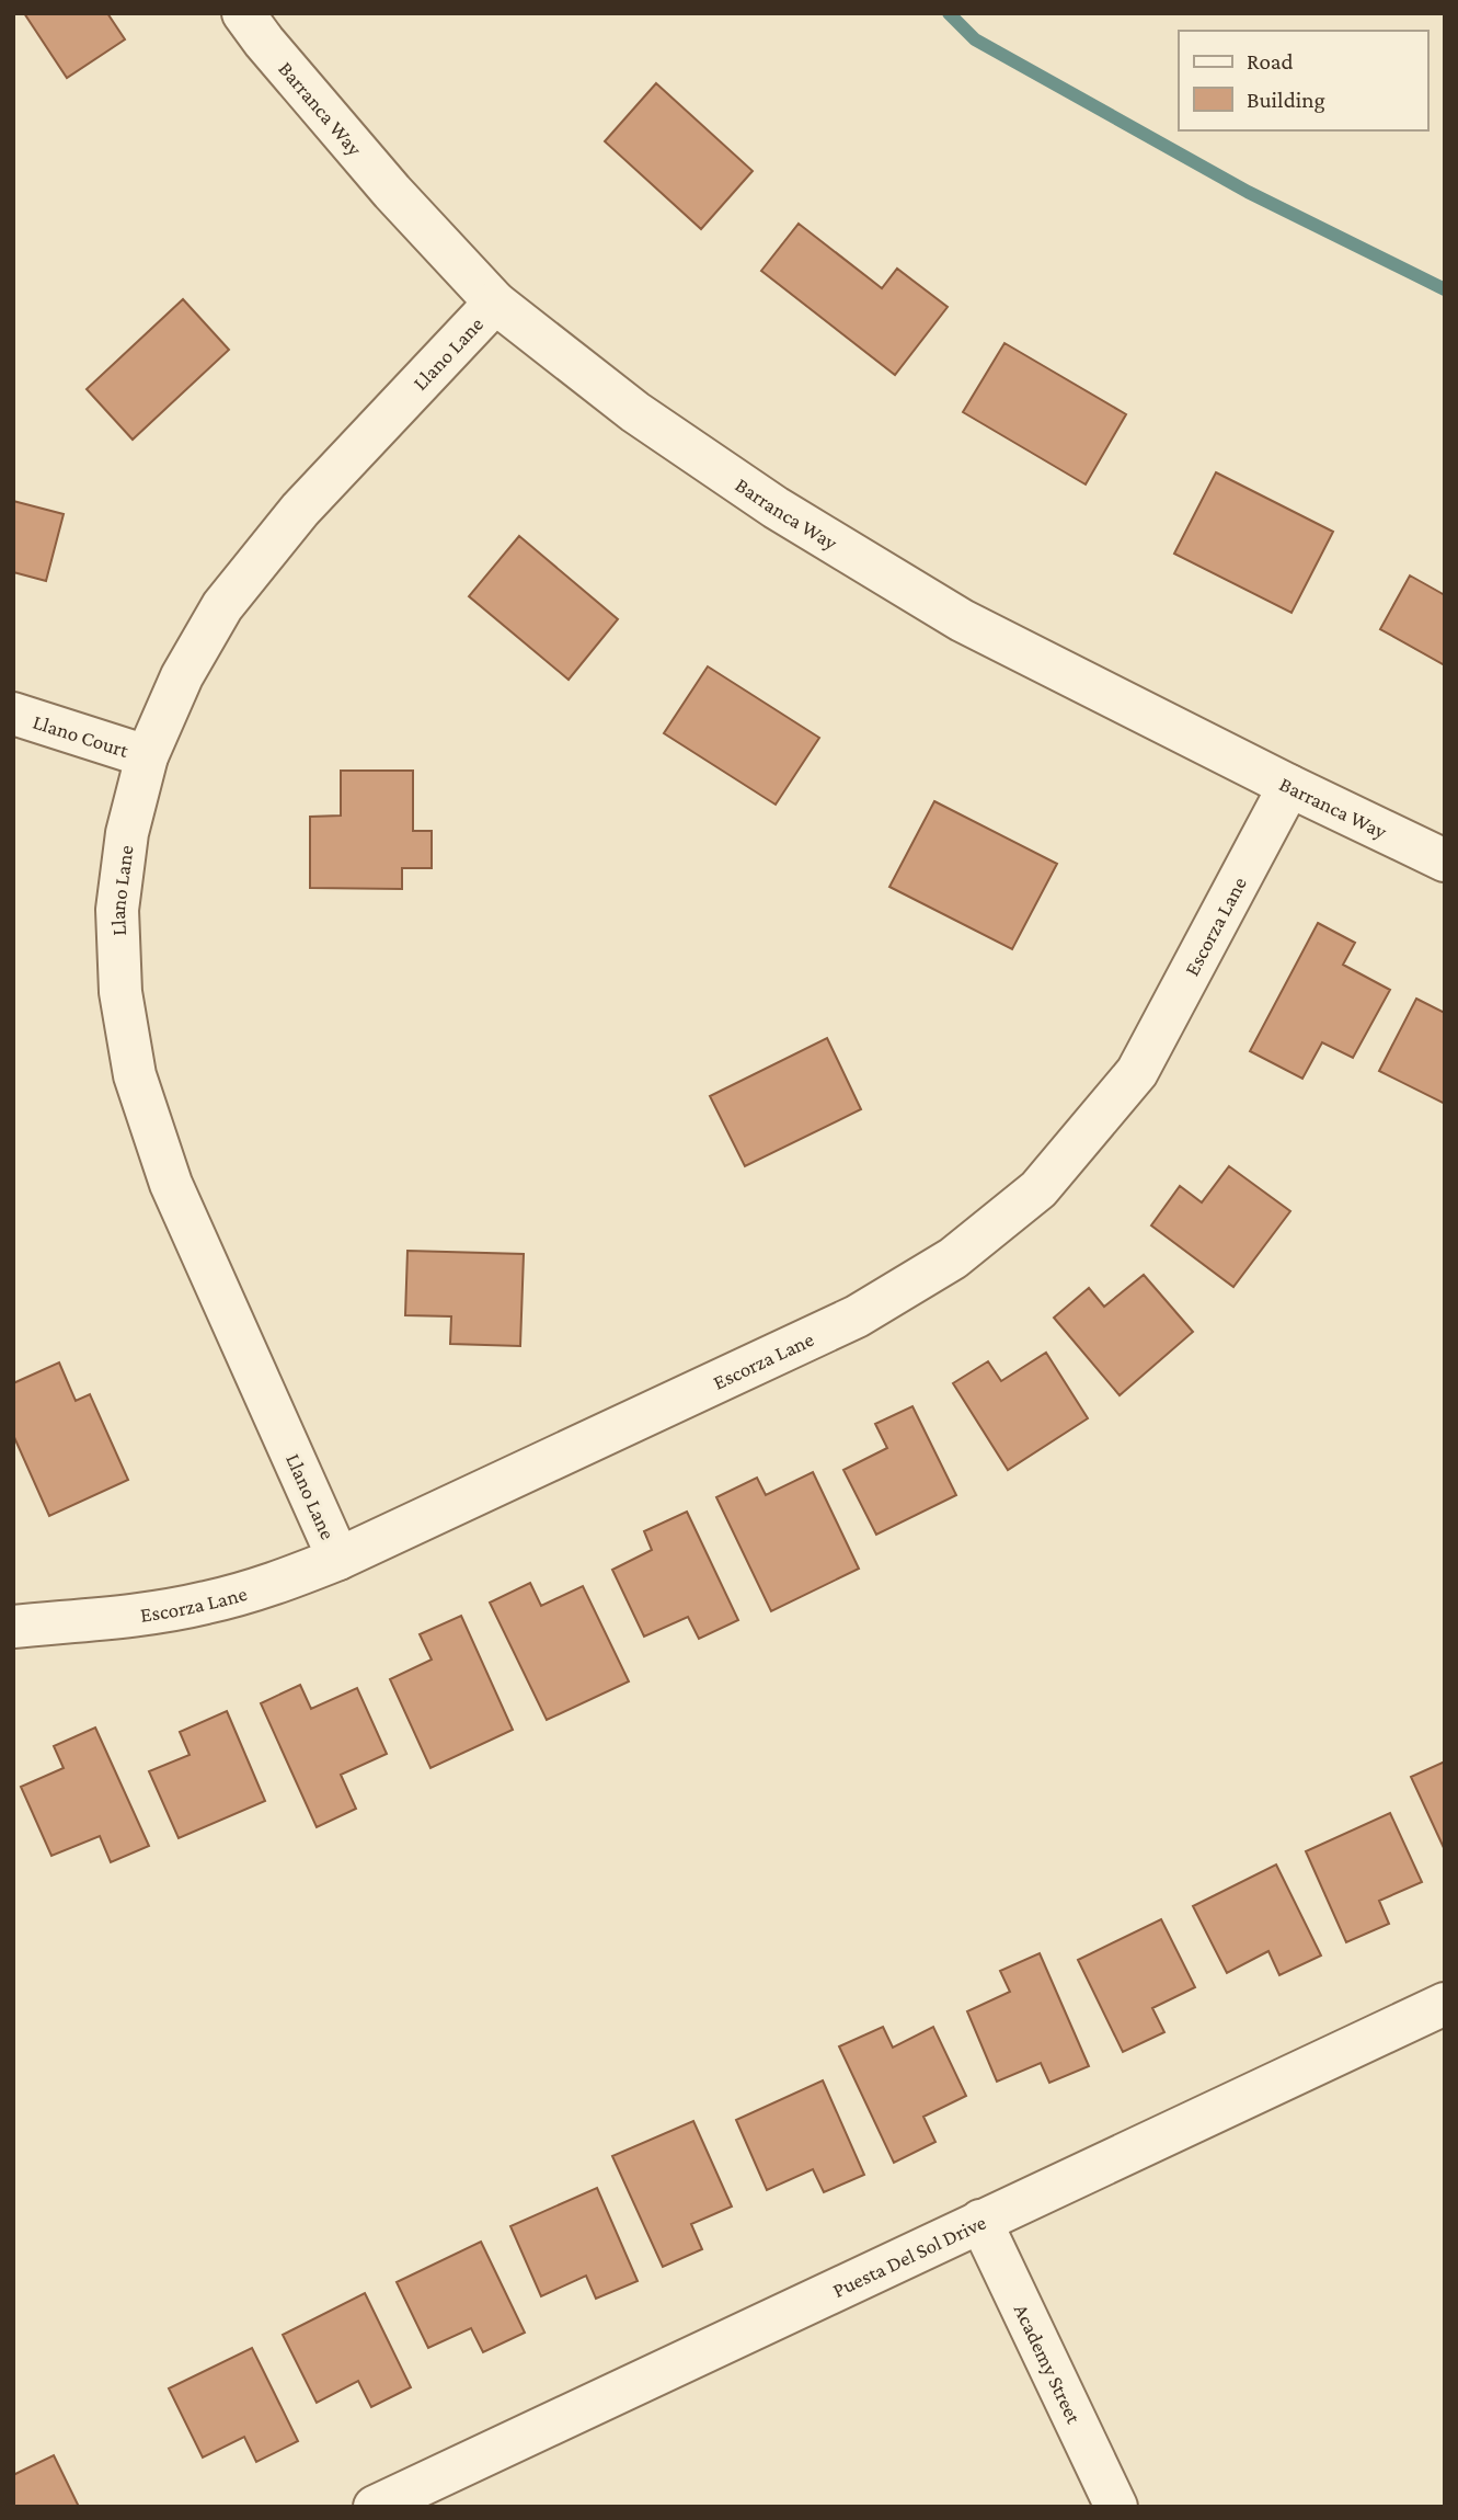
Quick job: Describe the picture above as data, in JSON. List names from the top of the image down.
{
  "streets": {
    "street": [
      "Barranca Way",
      "Llano Lane",
      "Llano Court",
      "Escorza Lane",
      "Puesta Del Sol Drive",
      "Academy Street"
    ]
  },
  "crossings": [
    ["Barranca Way", "Llano Lane"],
    ["Barranca Way", "Escorza Lane"],
    ["Llano Lane", "Llano Court"],
    ["Llano Lane", "Escorza Lane"],
    ["Puesta Del Sol Drive", "Academy Street"]
  ],
  "legend": ["Road", "Building"]
}
